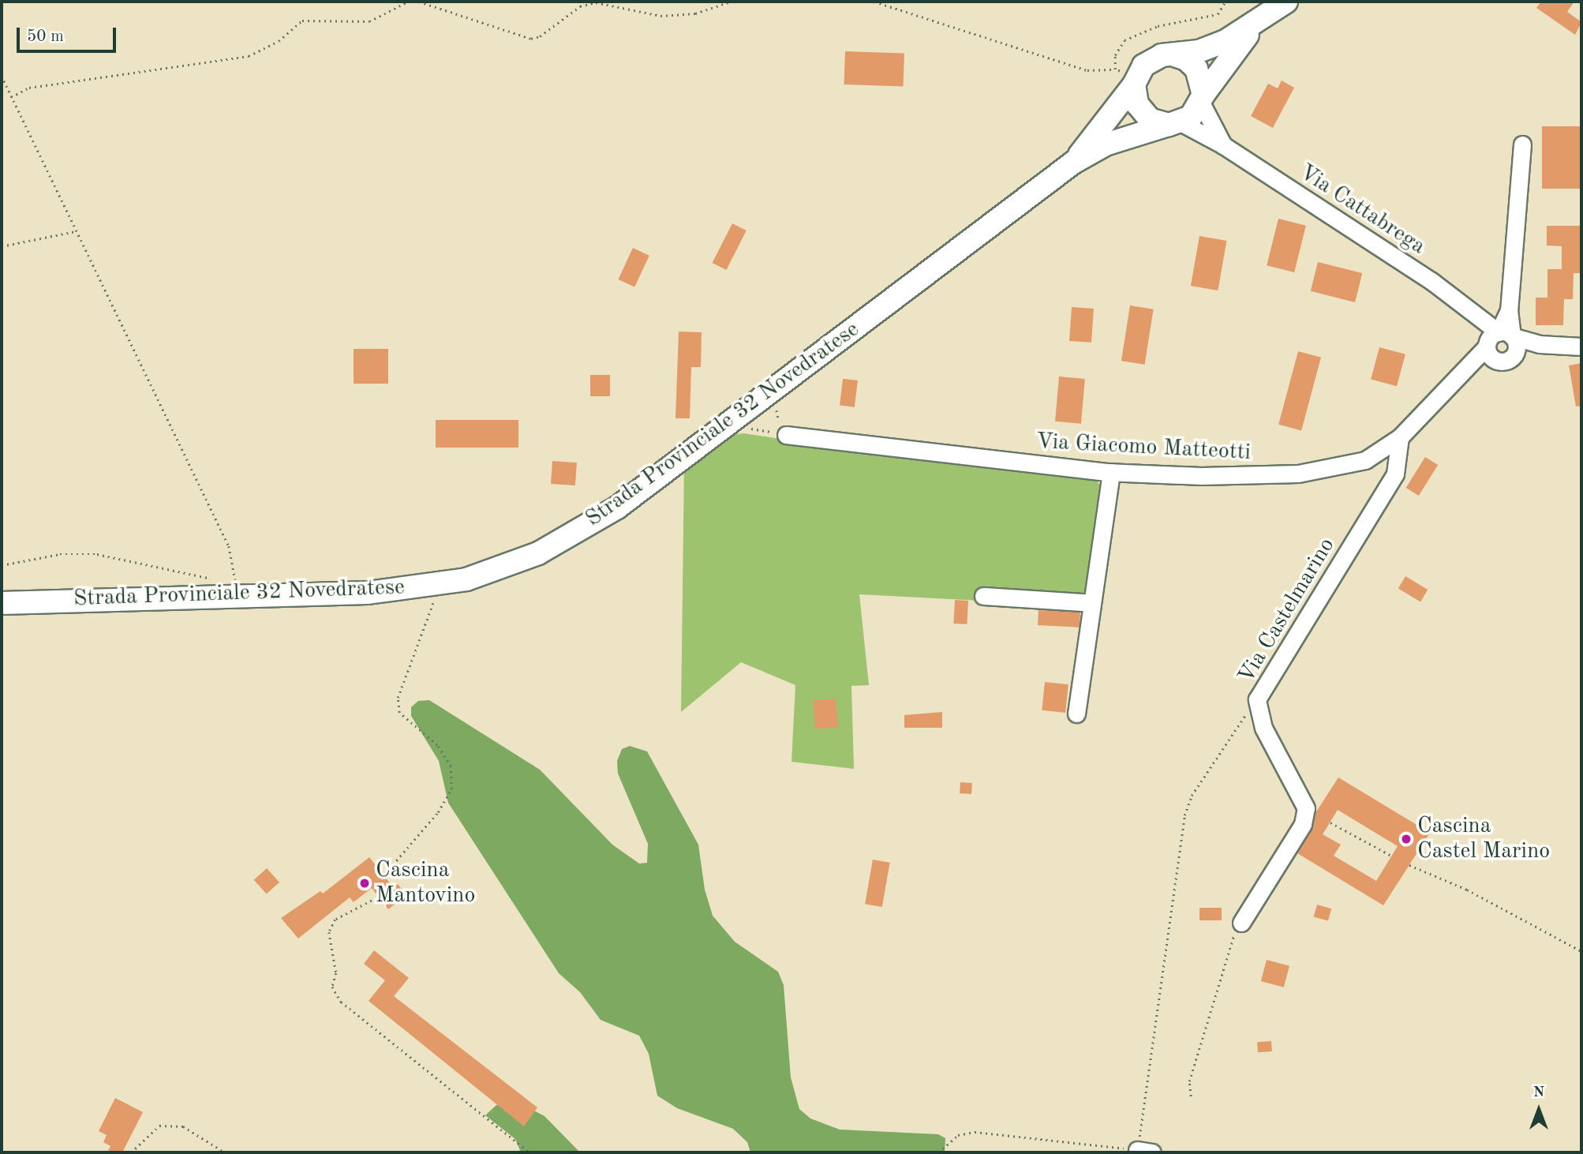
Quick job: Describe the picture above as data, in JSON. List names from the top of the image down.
{
  "streets": {
    "main road": ["Strada Provinciale 32 Novedratese"],
    "street": ["Via Cattabrega", "Via Giacomo Matteotti", "Via Castelmarino"]
  },
  "crossings": [
    ["Via Cattabrega", "Strada Provinciale 32 Novedratese"],
    ["Via Cattabrega", "Via Giacomo Matteotti"],
    ["Via Giacomo Matteotti", "Via Castelmarino"]
  ],
  "places": ["Cascina Castel Marino", "Cascina Mantovino"],
  "scale_bar": "50 m",
  "north": "top"
}
